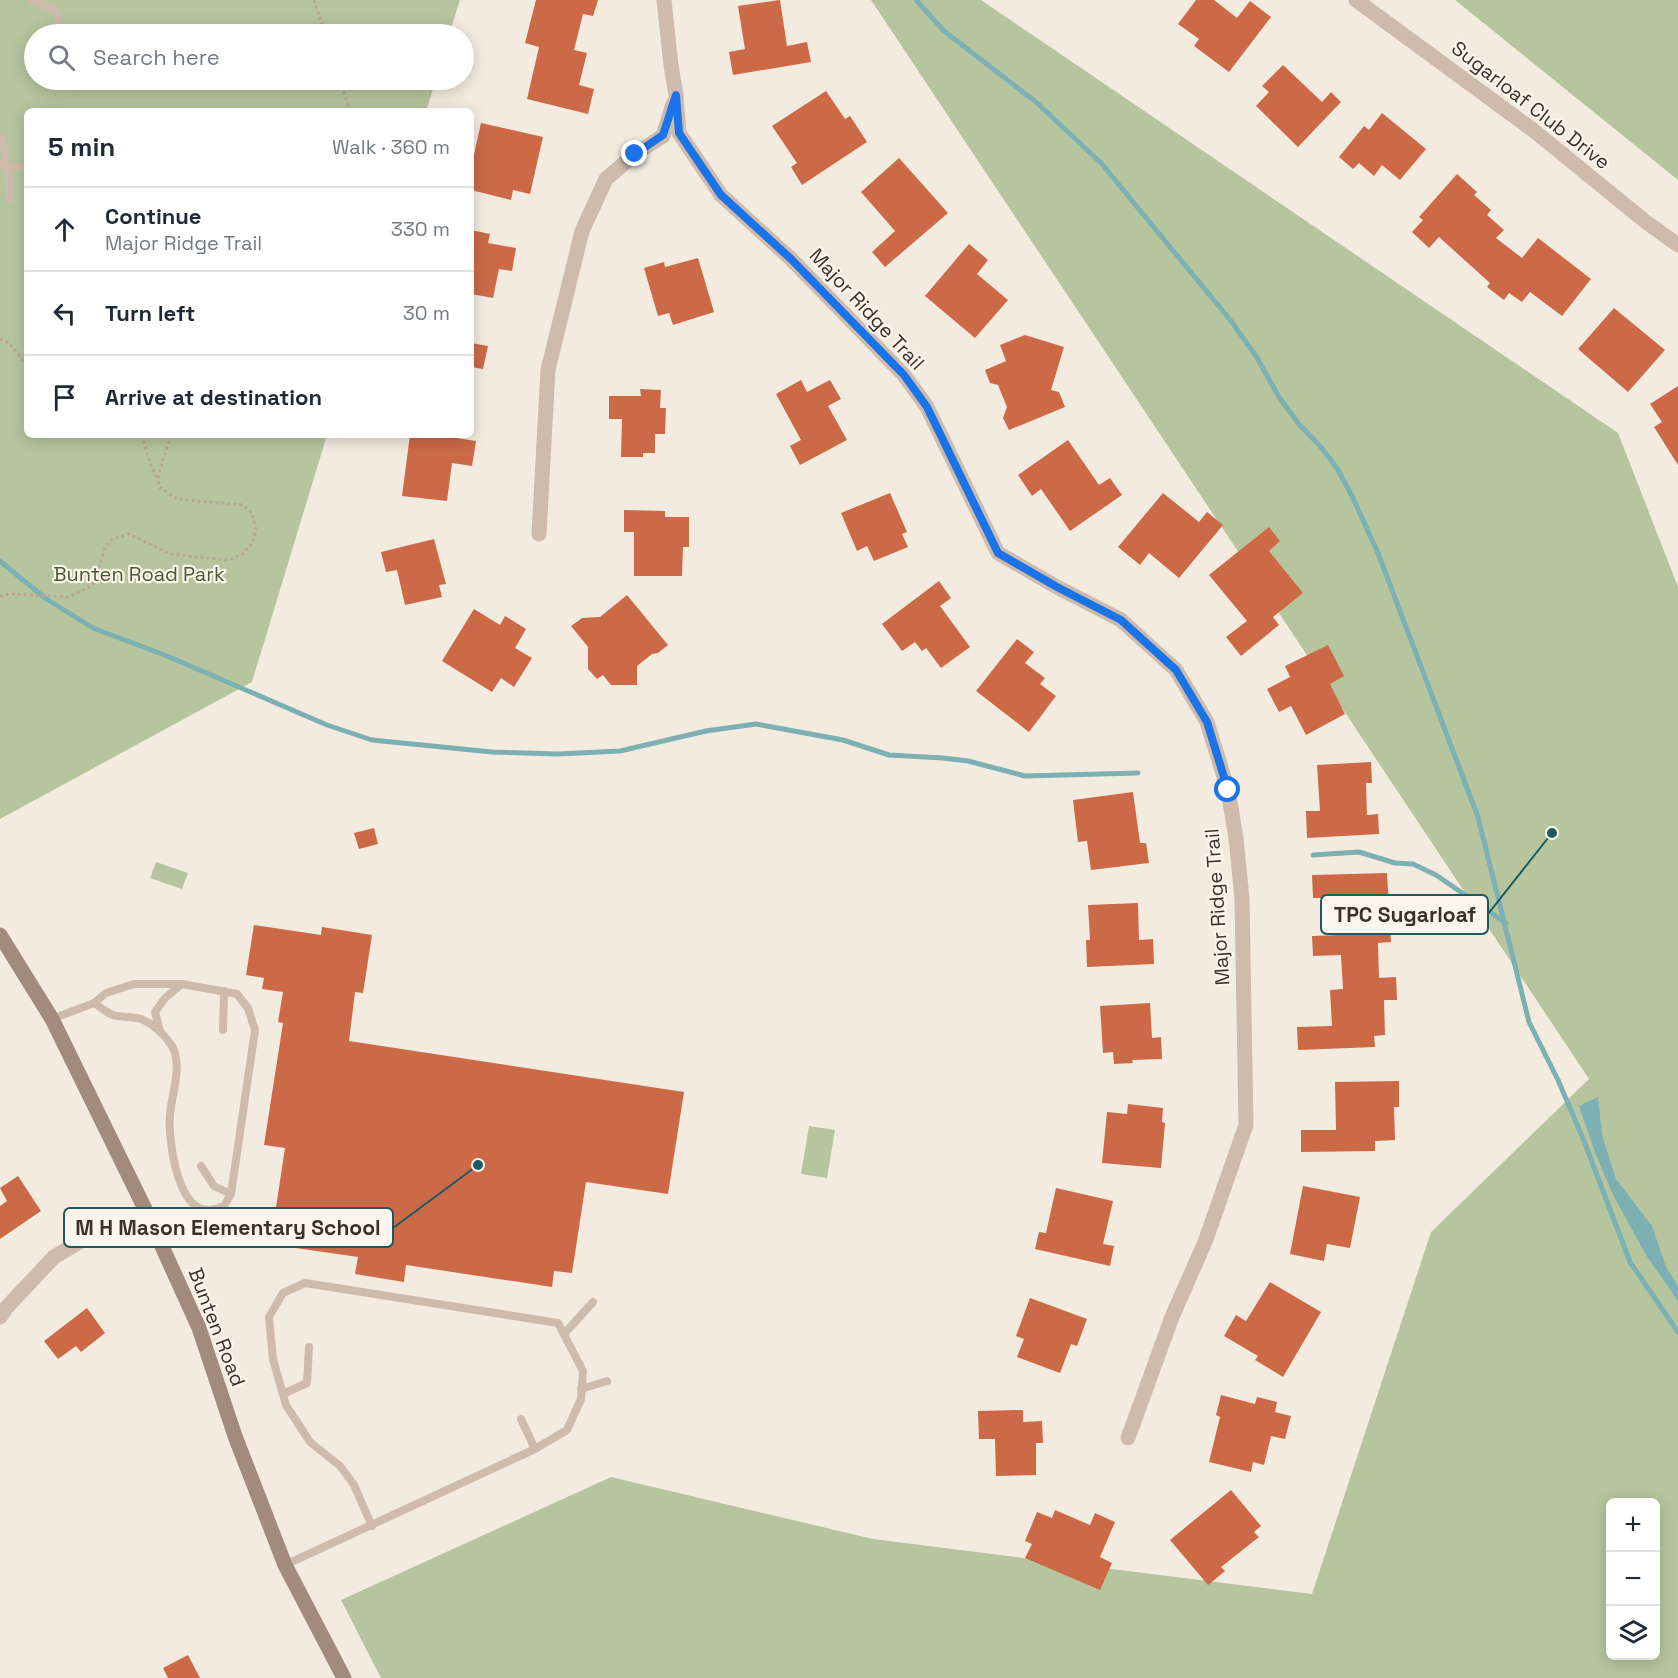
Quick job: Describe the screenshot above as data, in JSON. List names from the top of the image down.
{
  "streets": {
    "street": ["Sugarloaf Club Drive", "Major Ridge Trail", "Bunten Road"]
  },
  "parks": ["Bunten Road Park"],
  "places": ["TPC Sugarloaf", "M H Mason Elementary School"],
  "page": {
    "search": "Search here",
    "heading": ["5 min", "Walk · 360 m"],
    "list": [
      ["Continue", "Major Ridge Trail", "330 m"],
      ["Turn left", "30 m"],
      "Arrive at destination"
    ],
    "map_buttons": ["+", "−"]
  }
}
